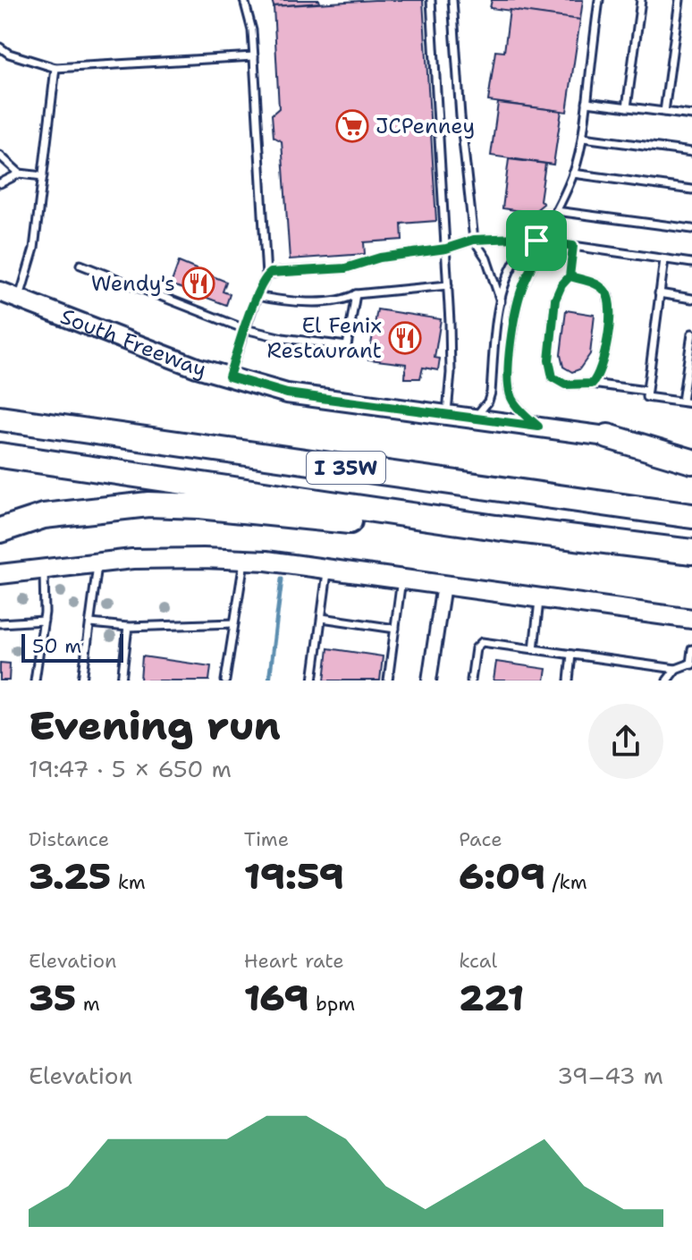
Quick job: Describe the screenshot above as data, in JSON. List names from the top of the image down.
{
  "streets": {
    "highway": ["I 35W"],
    "main road": ["South Freeway"]
  },
  "places": {
    "supermarket": ["JCPenney"],
    "restaurant": ["Wendy's", "El Fenix Restaurant"]
  },
  "scale_bar": "50 m",
  "page": {
    "scale": "50 m",
    "heading": ["Evening run", "19:47 · 5 × 650 m"],
    "stats": [
      ["Distance", "3.25 km"],
      ["Time", "19:59"],
      ["Pace", "6:09 /km"],
      ["Elevation", "35 m"],
      ["Heart rate", "169 bpm"],
      ["kcal", "221"]
    ],
    "chart": ["Elevation", "39–43 m"]
  }
}
